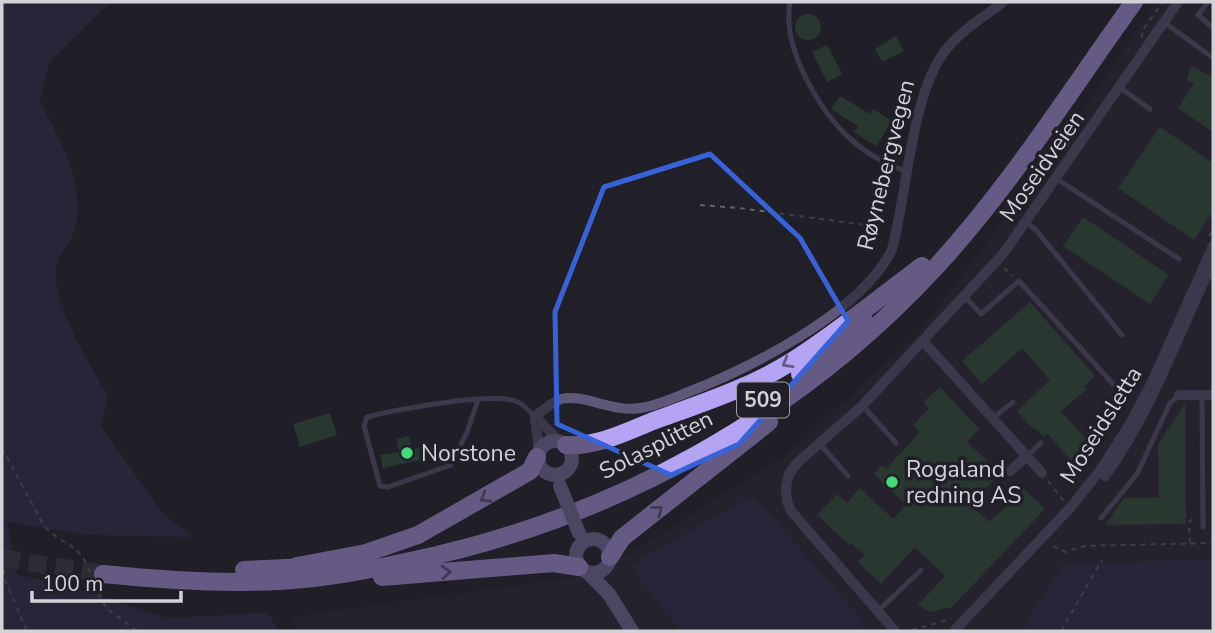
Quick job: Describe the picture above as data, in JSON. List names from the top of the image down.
{
  "streets": {
    "highway": ["509", "Solasplitten"],
    "street": ["Røynebergvegen", "Moseidveien", "Moseidsletta"]
  },
  "crossings": [
    ["509", "Solasplitten"]
  ],
  "places": ["Norstone", "Rogaland redning AS"],
  "scale_bar": "100 m"
}
